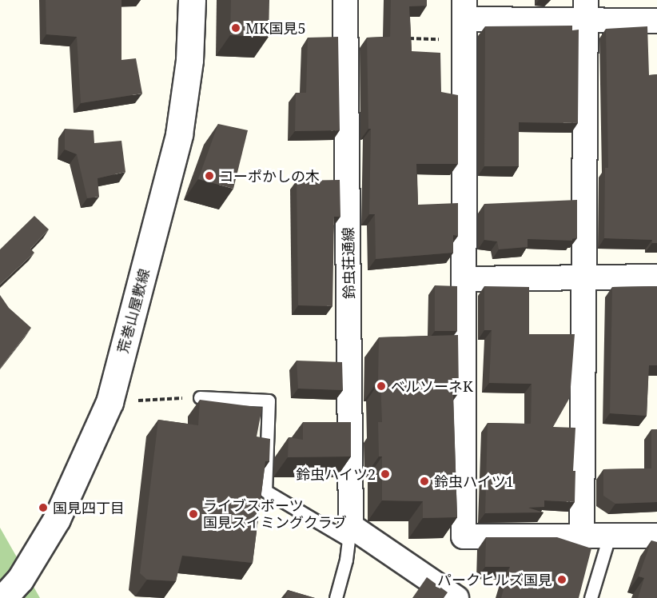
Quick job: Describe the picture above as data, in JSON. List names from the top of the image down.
{
  "streets": {
    "street": ["鈴虫荘通線", "荒巻山屋敷線"]
  },
  "places": [
    "MK国見5",
    "コーポかしの木",
    "ベルソーネK",
    "鈴虫ハイツ2",
    "鈴虫ハイツ1",
    "国見四丁目",
    "ライブスポーツ 国見スイミングクラブ",
    "パークヒルズ国見"
  ]
}
